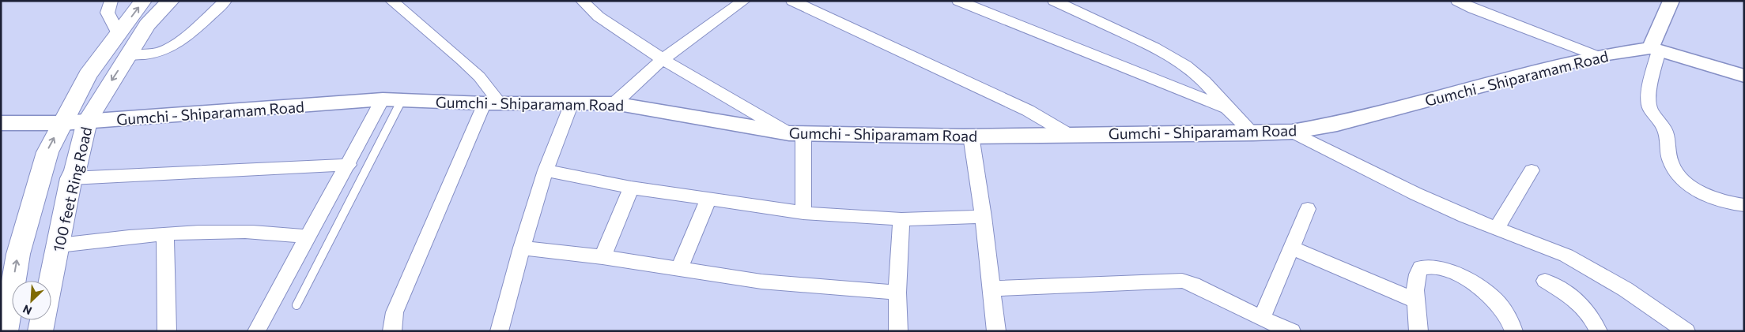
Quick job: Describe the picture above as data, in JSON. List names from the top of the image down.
{
  "streets": {
    "main road": ["100 feet Ring Road"],
    "street": ["Gumchi - Shiparamam Road"]
  },
  "crossings": [
    ["Gumchi - Shiparamam Road", "100 feet Ring Road"]
  ],
  "north": "bottom left"
}
